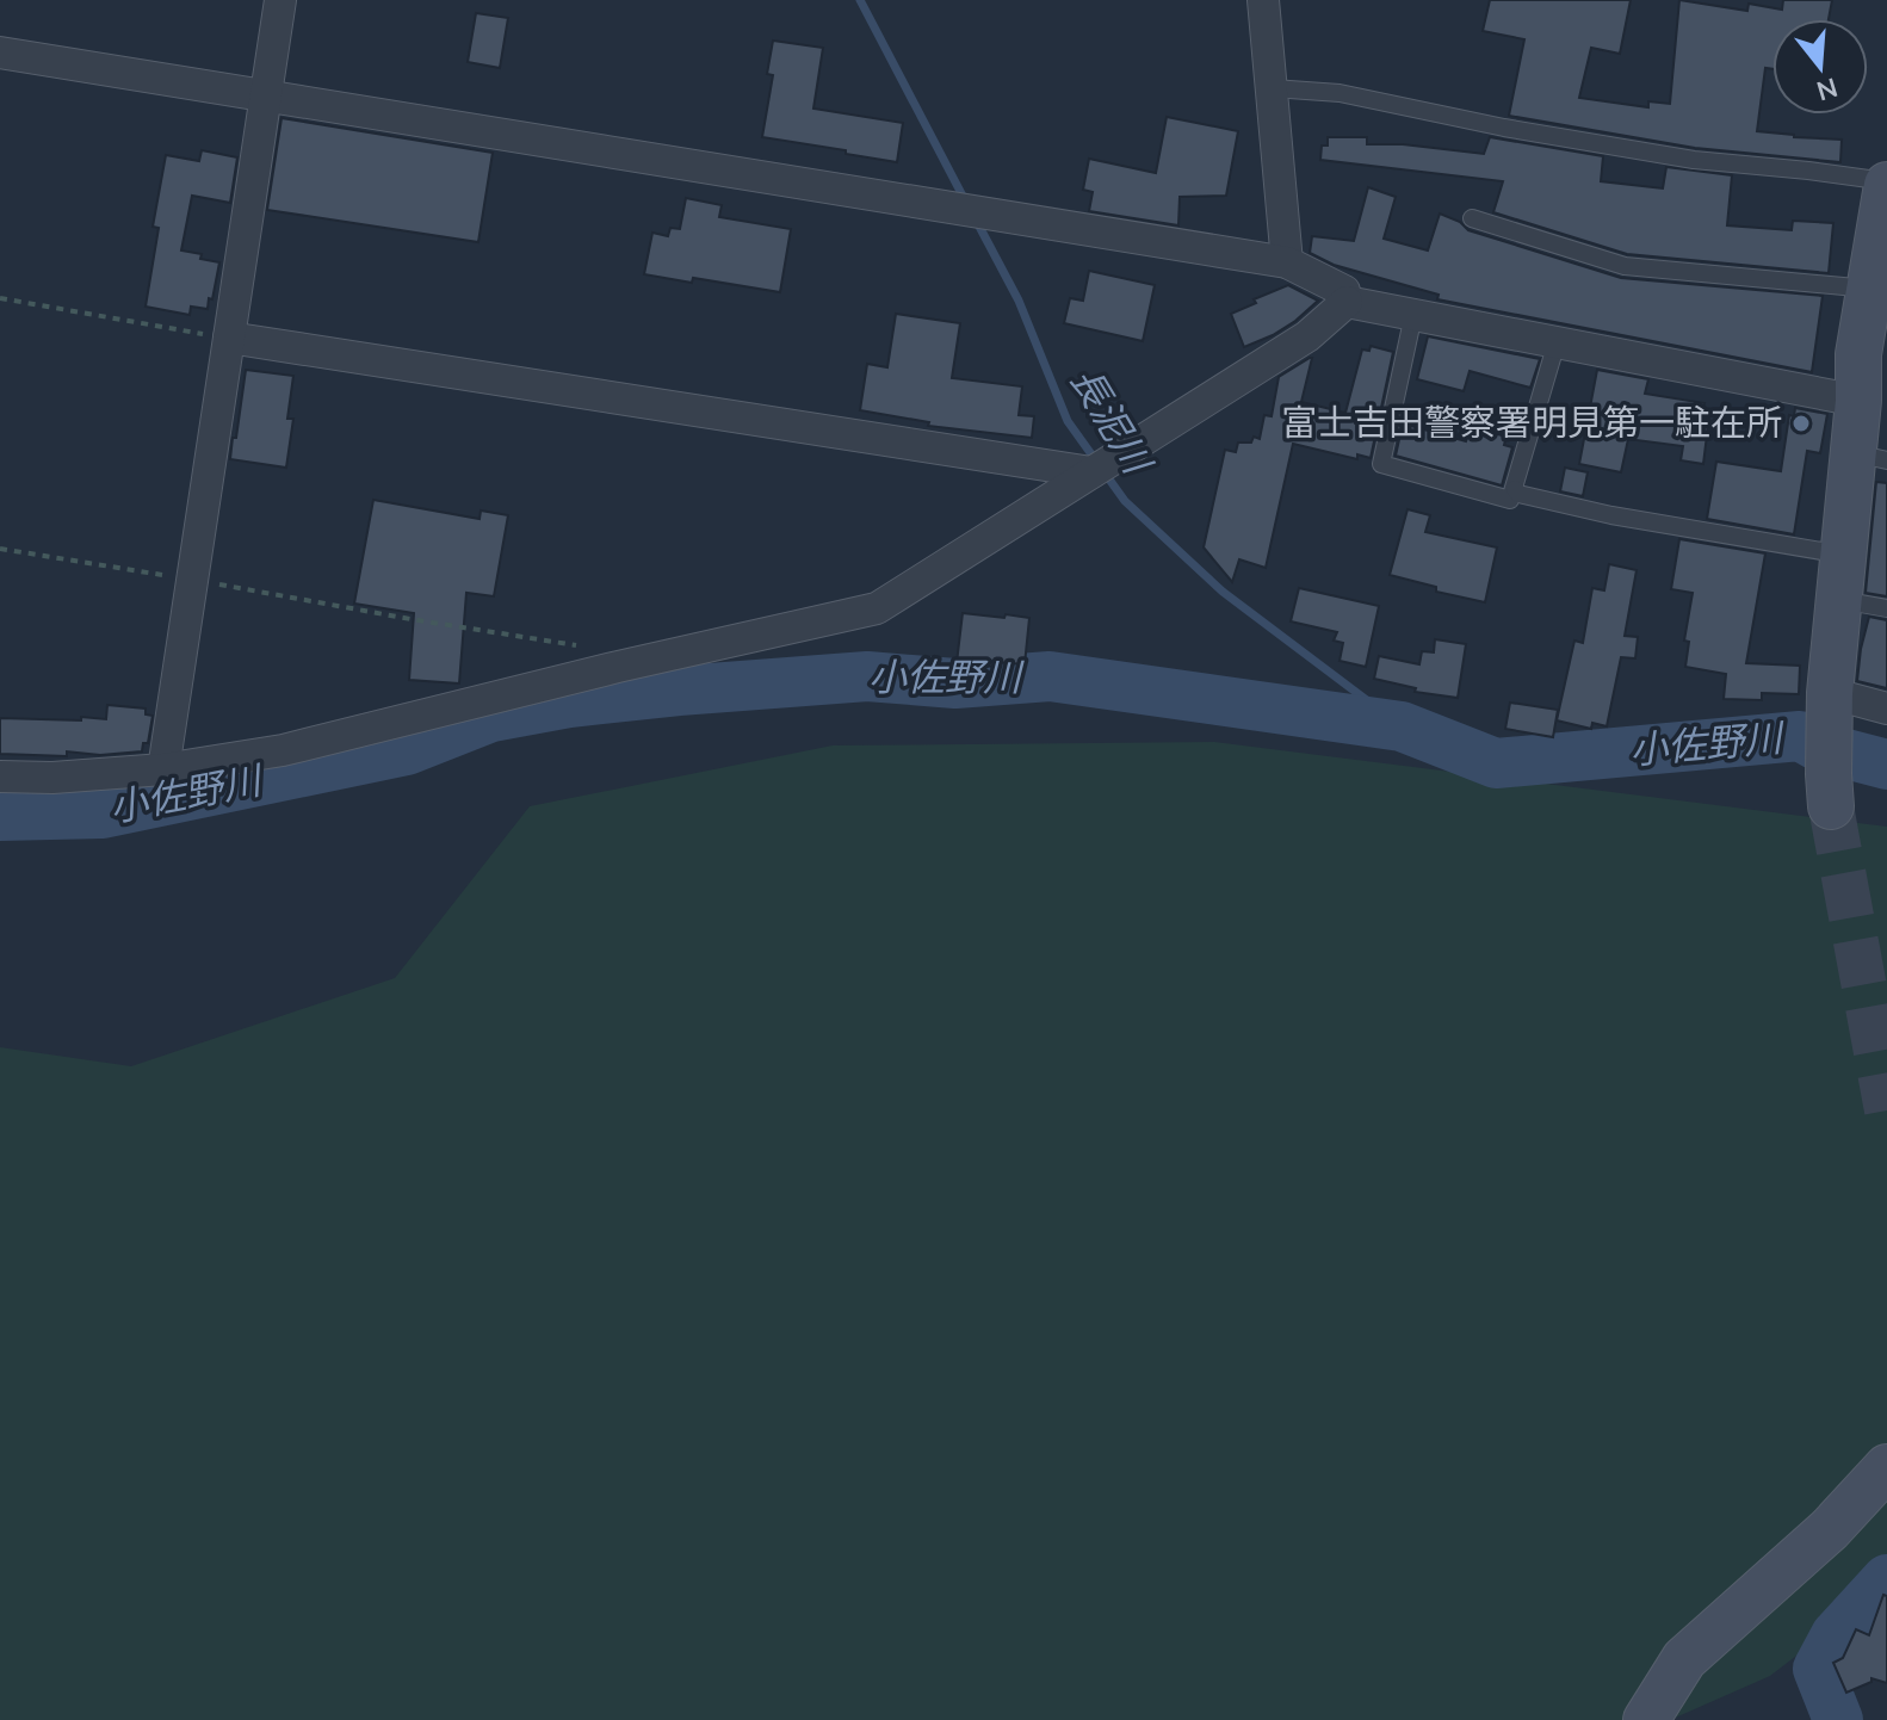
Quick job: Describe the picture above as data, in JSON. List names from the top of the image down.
{
  "water": ["長泥川", "小佐野川"],
  "places": ["富士吉田警察署明見第一駐在所"],
  "north": "bottom"
}
